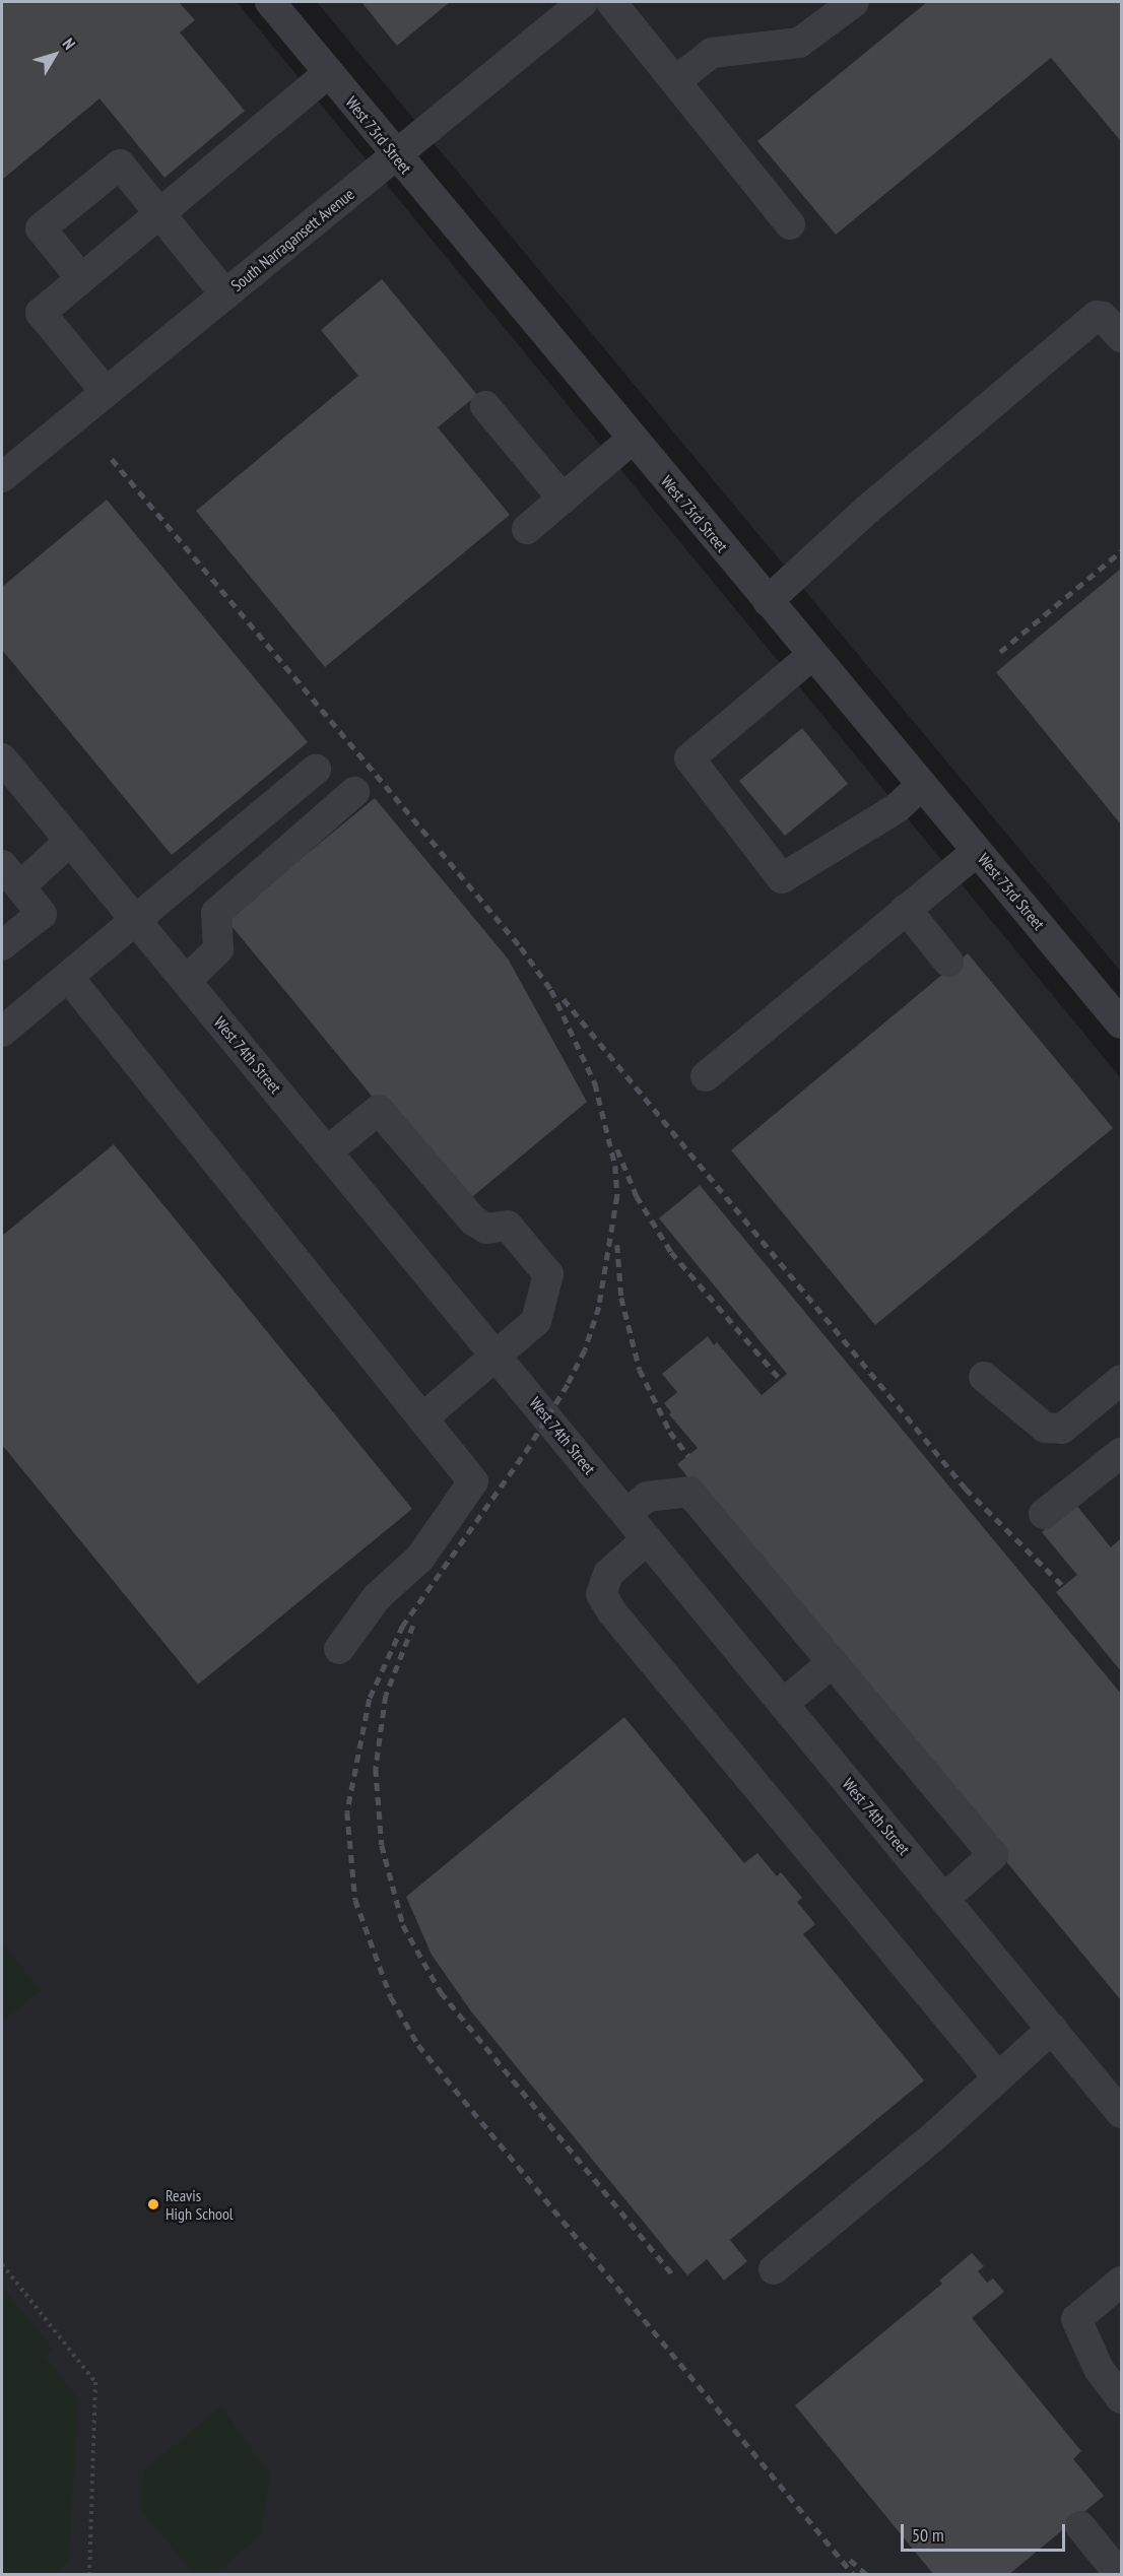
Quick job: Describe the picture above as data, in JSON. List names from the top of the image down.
{
  "streets": {
    "street": ["West 73rd Street", "South Narragansett Avenue", "West 74th Street"]
  },
  "crossings": [
    ["West 73rd Street", "South Narragansett Avenue"]
  ],
  "places": ["Reavis High School"],
  "scale_bar": "50 m",
  "north": "top right"
}
